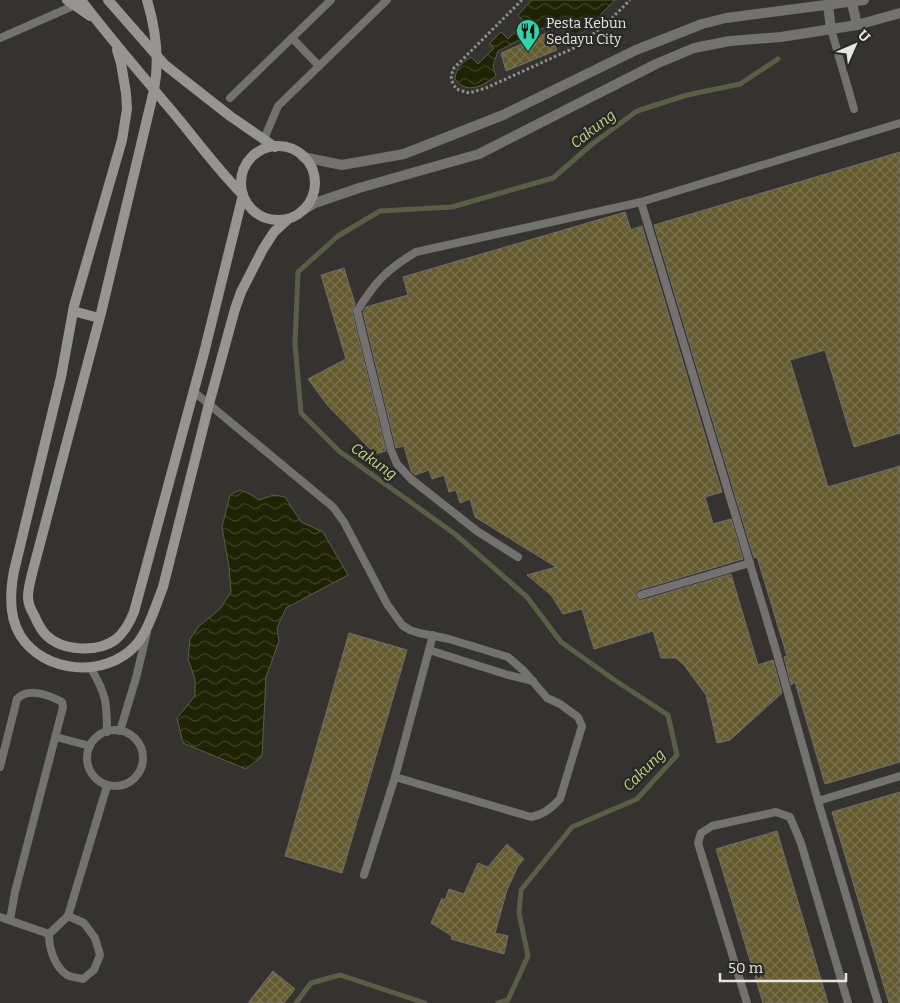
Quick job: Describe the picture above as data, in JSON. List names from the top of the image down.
{
  "water": ["Cakung"],
  "places": {
    "restaurant": ["Pesta Kebun Sedayu City"]
  },
  "scale_bar": "50 m",
  "north": "top right"
}
